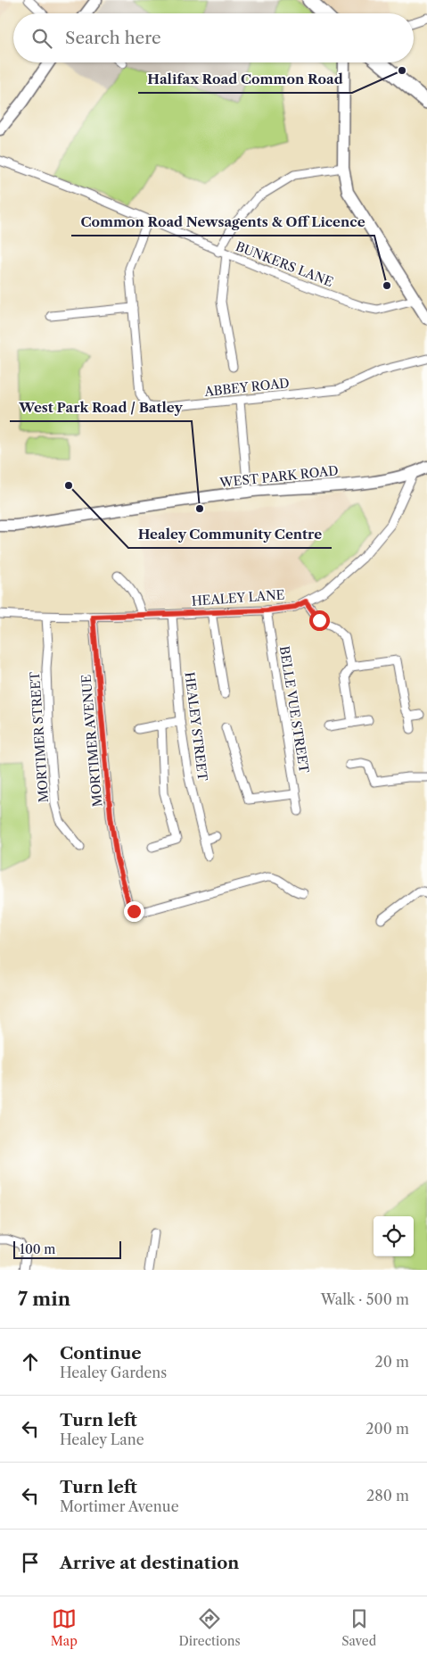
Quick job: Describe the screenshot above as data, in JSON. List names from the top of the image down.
{
  "streets": {
    "main road": ["WEST PARK ROAD"],
    "street": [
      "BUNKERS LANE",
      "ABBEY ROAD",
      "HEALEY LANE",
      "BELLE VUE STREET",
      "HEALEY STREET",
      "MORTIMER STREET",
      "MORTIMER AVENUE"
    ]
  },
  "crossings": [
    ["BUNKERS LANE", "ABBEY ROAD"],
    ["WEST PARK ROAD", "HEALEY LANE"],
    ["HEALEY LANE", "BELLE VUE STREET"],
    ["HEALEY LANE", "HEALEY STREET"],
    ["HEALEY LANE", "MORTIMER STREET"],
    ["HEALEY LANE", "MORTIMER AVENUE"]
  ],
  "places": [
    "Halifax Road Common Road",
    "Common Road Newsagents & Off Licence",
    "Healey Community Centre",
    "West Park Road / Batley"
  ],
  "scale_bar": "100 m",
  "page": {
    "search": "Search here",
    "scale": "100 m",
    "heading": ["7 min", "Walk · 500 m"],
    "list": [
      ["Continue", "Healey Gardens", "20 m"],
      ["Turn left", "Healey Lane", "200 m"],
      ["Turn left", "Mortimer Avenue", "280 m"],
      "Arrive at destination"
    ],
    "nav": ["Map", "Directions", "Saved"]
  }
}
